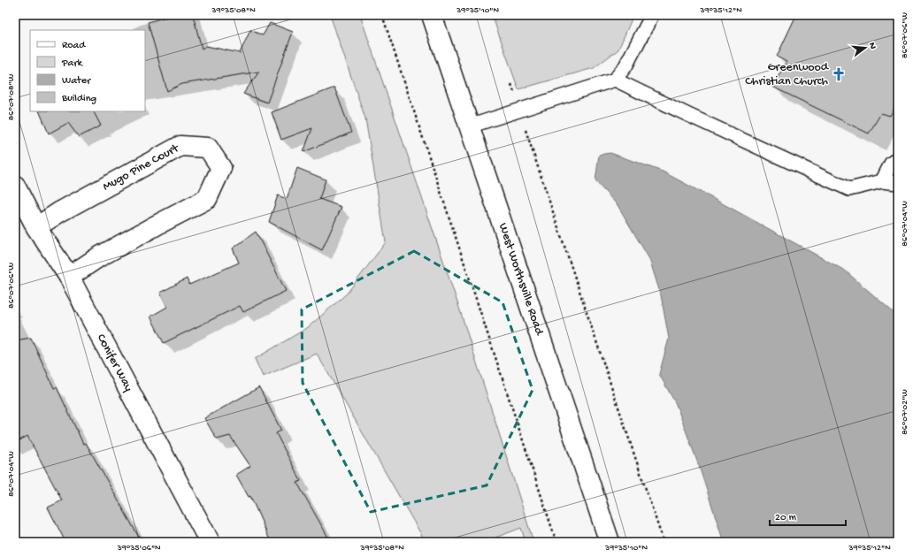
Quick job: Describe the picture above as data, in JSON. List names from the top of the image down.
{
  "streets": {
    "street": ["Mugo Pine Court", "West Worthsville Road", "Conifer Way"]
  },
  "crossings": [
    ["Mugo Pine Court", "Conifer Way"]
  ],
  "places": {
    "church": ["Greenwood Christian Church"]
  },
  "legend": [
    "Road",
    "Park",
    "Water",
    "Building"
  ],
  "scale_bar": "20 m",
  "north": "right",
  "coordinates": [
    "39°35'08\"N",
    "39°35'10\"N",
    "39°35'12\"N",
    "86°07'06\"W",
    "86°07'08\"W",
    "86°07'04\"W",
    "86°07'02\"W",
    "39°35'06\"N"
  ]
}
